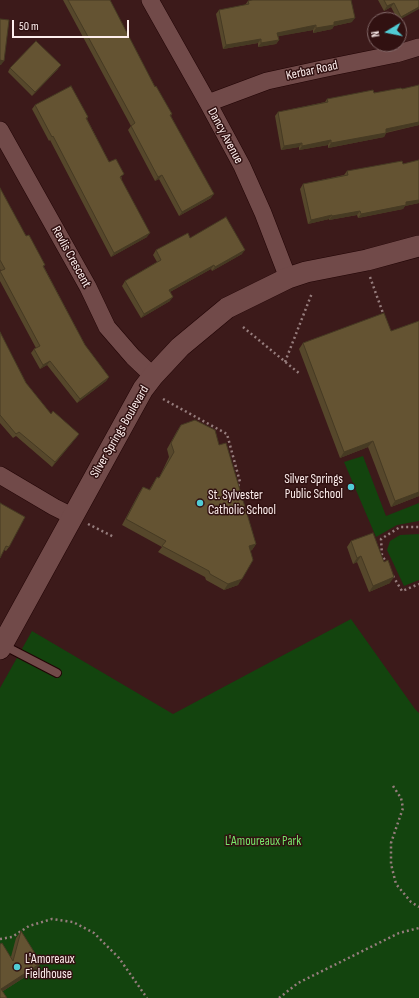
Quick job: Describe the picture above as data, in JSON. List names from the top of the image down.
{
  "streets": {
    "street": [
      "Kerbar Road",
      "Dancy Avenue",
      "Revlis Crescent",
      "Silver Springs Boulevard"
    ]
  },
  "crossings": [
    ["Kerbar Road", "Dancy Avenue"],
    ["Dancy Avenue", "Silver Springs Boulevard"],
    ["Revlis Crescent", "Silver Springs Boulevard"]
  ],
  "parks": ["L'Amoureaux Park"],
  "places": ["Silver Springs Public School", "St. Sylvester Catholic School", "L'Amoreaux Fieldhouse"],
  "scale_bar": "50 m",
  "north": "left"
}
